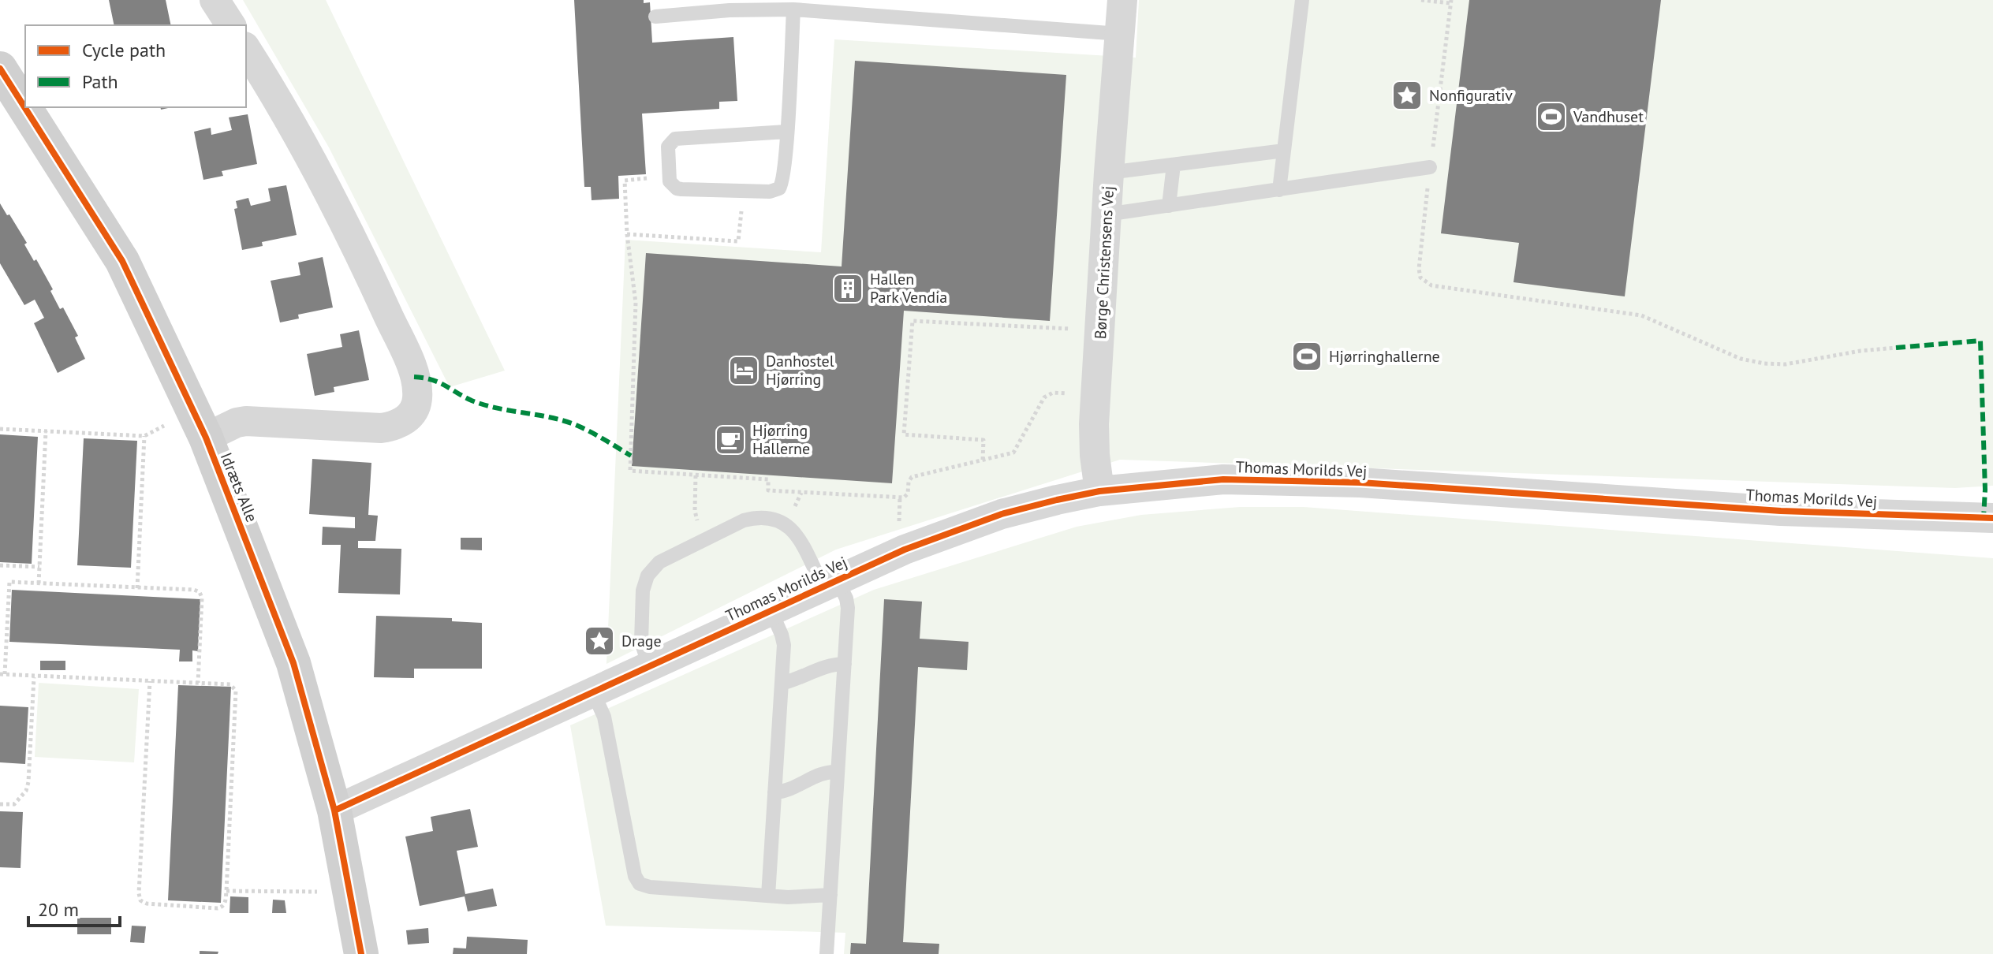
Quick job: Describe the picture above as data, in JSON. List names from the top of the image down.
{
  "streets": {
    "street": ["Børge Christensens Vej", "Thomas Morilds Vej", "Idræts Alle"]
  },
  "crossings": [
    ["Børge Christensens Vej", "Thomas Morilds Vej"],
    ["Thomas Morilds Vej", "Idræts Alle"]
  ],
  "places": {
    "place": ["Nonfigurativ", "Drage"],
    "sports": ["Vandhuset", "Hjørringhallerne"],
    "building": ["Hallen Park Vendia"],
    "hotel": ["Danhostel Hjørring"],
    "cafe": ["Hjørring Hallerne"]
  },
  "legend": ["Cycle path", "Path"],
  "scale_bar": "20 m"
}
